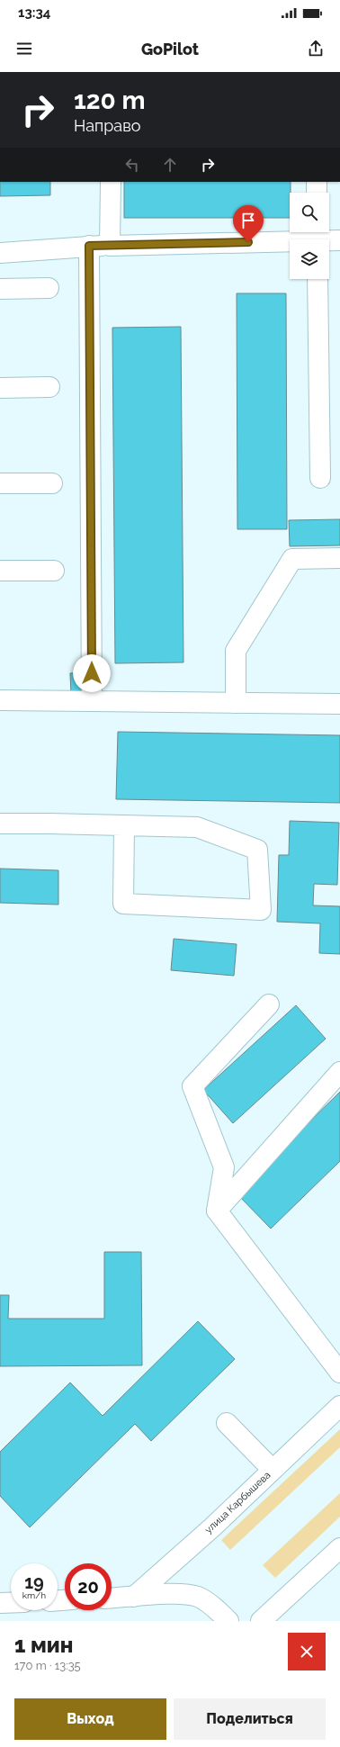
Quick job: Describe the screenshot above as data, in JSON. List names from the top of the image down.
{
  "streets": {
    "street": ["улица Карбышева"]
  },
  "page": {
    "status": "13:34",
    "header": "GoPilot",
    "turn": ["120 m", "Направо"],
    "speed": "19 km/h",
    "limit": "20",
    "heading": ["1 мин", "170 m · 13:35"],
    "buttons": ["Выход", "Поделиться"]
  }
}
